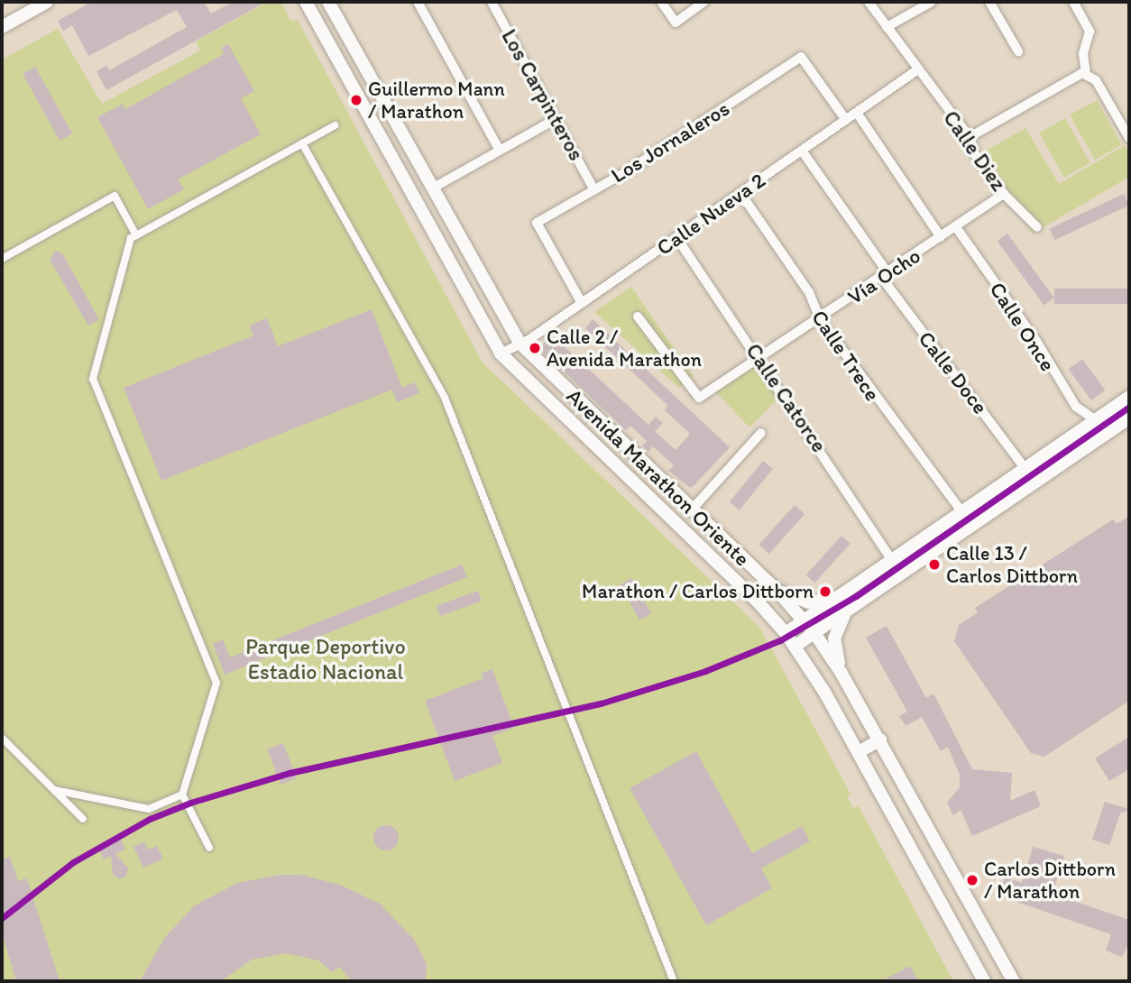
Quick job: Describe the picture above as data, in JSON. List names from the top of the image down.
{
  "streets": {
    "main road": ["Avenida Marathon Oriente"],
    "street": [
      "Los Carpinteros",
      "Los Jornaleros",
      "Calle Diez",
      "Calle Nueva 2",
      "Vía Ocho",
      "Calle Once",
      "Calle Trece",
      "Calle Doce",
      "Calle Catorce"
    ]
  },
  "crossings": [
    ["Los Carpinteros", "Los Jornaleros"],
    ["Los Jornaleros", "Calle Nueva 2"],
    ["Calle Diez", "Calle Nueva 2"],
    ["Calle Diez", "Vía Ocho"],
    ["Calle Nueva 2", "Calle Trece"],
    ["Calle Nueva 2", "Calle Doce"],
    ["Calle Nueva 2", "Calle Catorce"],
    ["Calle Nueva 2", "Avenida Marathon Oriente"],
    ["Vía Ocho", "Calle Once"],
    ["Vía Ocho", "Calle Trece"],
    ["Vía Ocho", "Calle Doce"],
    ["Vía Ocho", "Calle Catorce"]
  ],
  "parks": ["Parque Deportivo Estadio Nacional"],
  "places": [
    "Guillermo Mann / Marathon",
    "Calle 2 / Avenida Marathon",
    "Calle 13 / Carlos Dittborn",
    "Marathon / Carlos Dittborn",
    "Carlos Dittborn / Marathon"
  ]
}
